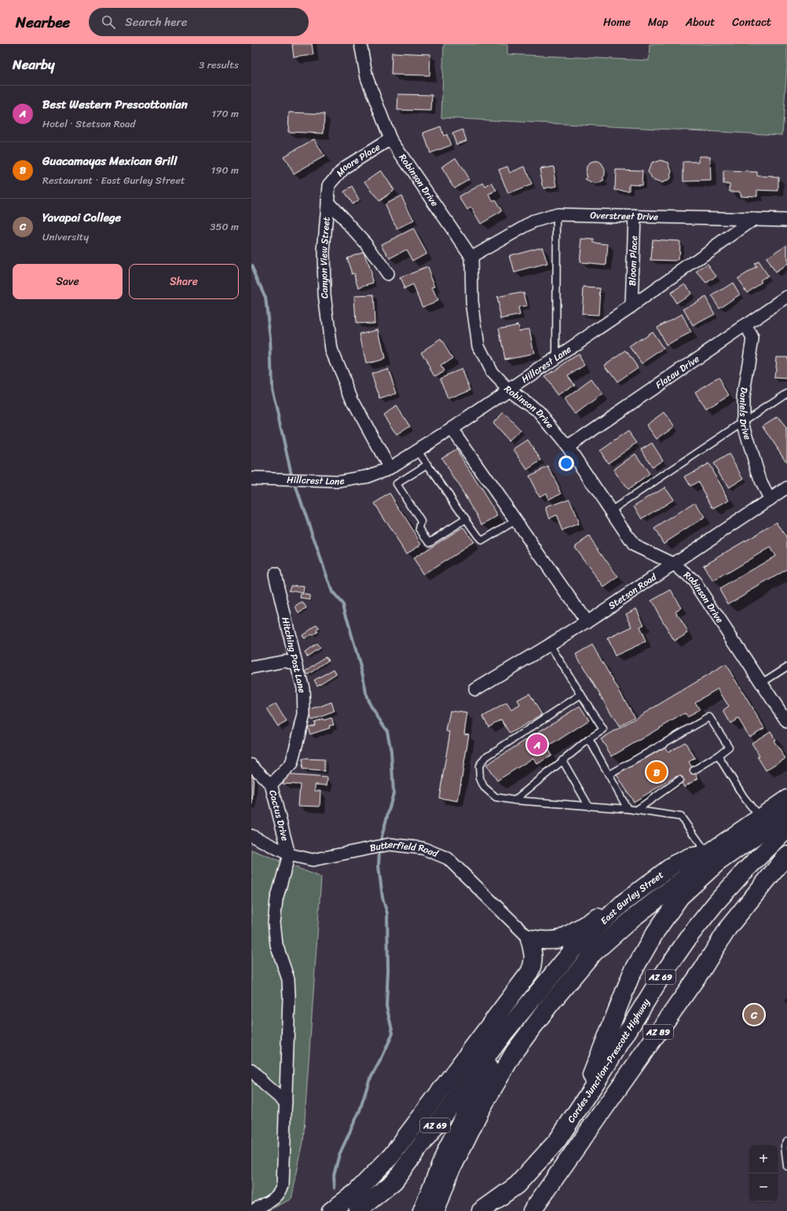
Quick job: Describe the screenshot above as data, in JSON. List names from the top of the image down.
{
  "streets": {
    "main road": [
      "East Gurley Street",
      "AZ 69",
      "AZ 89",
      "Cordes Junction–Prescott Highway"
    ],
    "street": [
      "Moore Place",
      "Robinson Drive",
      "Overstreet Drive",
      "Canyon View Street",
      "Bloom Place",
      "Hillcrest Lane",
      "Flatau Drive",
      "Daniels Drive",
      "Stetson Road",
      "Hitching Post Lane",
      "Cactus Drive",
      "Butterfield Road"
    ]
  },
  "crossings": [
    ["Moore Place", "Robinson Drive"],
    ["Moore Place", "Canyon View Street"],
    ["Robinson Drive", "Overstreet Drive"],
    ["Robinson Drive", "Hillcrest Lane"],
    ["Robinson Drive", "Flatau Drive"],
    ["Robinson Drive", "Stetson Road"],
    ["Overstreet Drive", "Bloom Place"],
    ["Overstreet Drive", "Hillcrest Lane"],
    ["Canyon View Street", "Hillcrest Lane"],
    ["Bloom Place", "Hillcrest Lane"],
    ["Flatau Drive", "Daniels Drive"],
    ["Daniels Drive", "Stetson Road"],
    ["Hitching Post Lane", "Cactus Drive"],
    ["Cactus Drive", "Butterfield Road"],
    ["East Gurley Street", "AZ 69"]
  ],
  "page": {
    "header": "Nearbee",
    "search": "Search here",
    "nav": [
      "Home",
      "Map",
      "About",
      "Contact"
    ],
    "heading": ["Nearby", "3 results"],
    "list": [
      {
        "mark": "A",
        "name": "Best Western Prescottonian",
        "note": "Hotel · Stetson Road",
        "value": "170 m"
      },
      {
        "mark": "B",
        "name": "Guacamayas Mexican Grill",
        "note": "Restaurant · East Gurley Street",
        "value": "190 m"
      },
      {
        "mark": "C",
        "name": "Yavapai College",
        "note": "University",
        "value": "350 m"
      }
    ],
    "buttons": ["Save", "Share"],
    "pins": ["A", "B", "C"],
    "map_buttons": ["+", "−"]
  }
}
